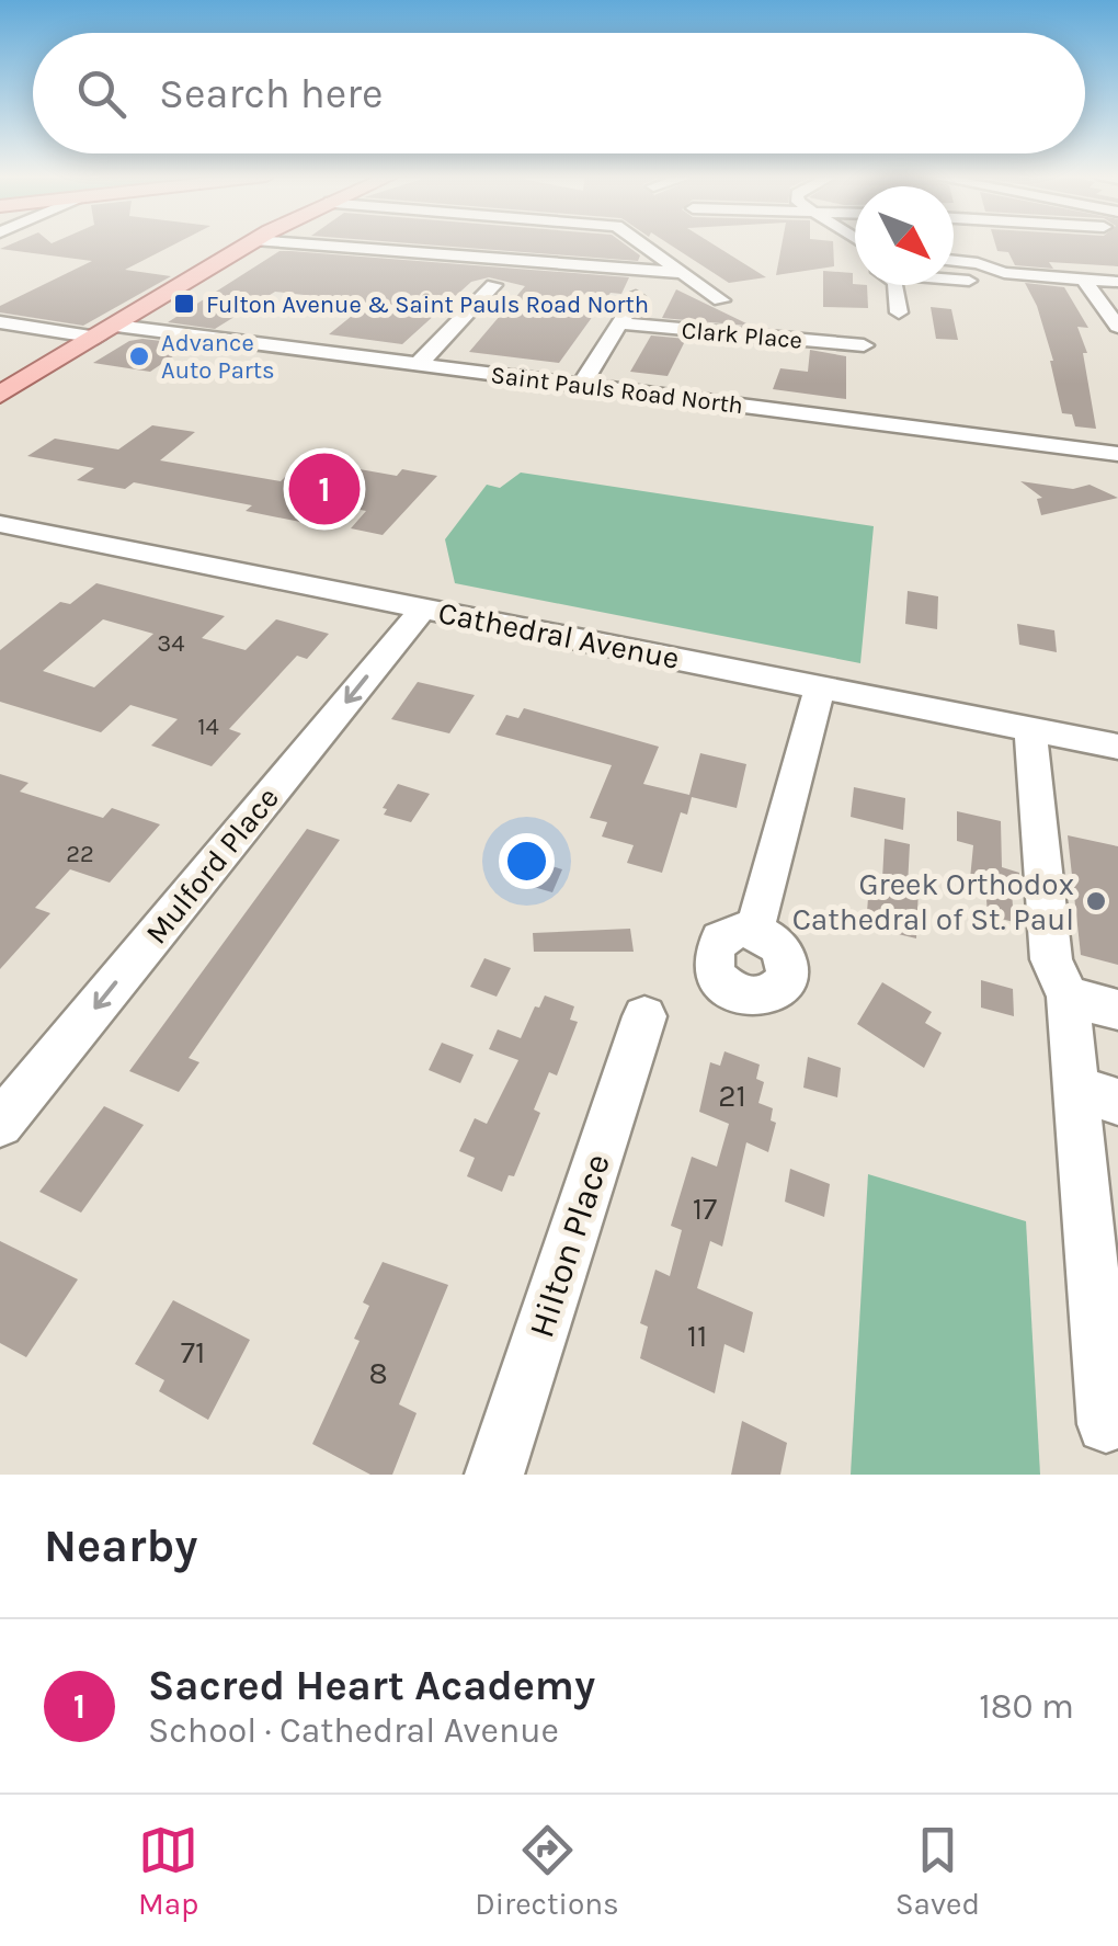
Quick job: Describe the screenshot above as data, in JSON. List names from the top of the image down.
{
  "streets": {
    "street": [
      "Clark Place",
      "Saint Pauls Road North",
      "Cathedral Avenue",
      "Mulford Place",
      "Hilton Place"
    ]
  },
  "crossings": [
    ["Cathedral Avenue", "Mulford Place"]
  ],
  "one_way": ["Mulford Place"],
  "places": {
    "transit": ["Fulton Avenue & Saint Pauls Road North"],
    "other": ["Advance Auto Parts", "Greek Orthodox Cathedral of St. Paul"]
  },
  "house_numbers": [
    "34",
    "14",
    "22",
    "21",
    "17",
    "11",
    "71",
    "8"
  ],
  "north": "bottom right",
  "page": {
    "search": "Search here",
    "pins": "1",
    "heading": "Nearby",
    "list": [
      {
        "mark": "1",
        "name": "Sacred Heart Academy",
        "note": "School · Cathedral Avenue",
        "value": "180 m"
      }
    ],
    "nav": ["Map", "Directions", "Saved"]
  }
}
